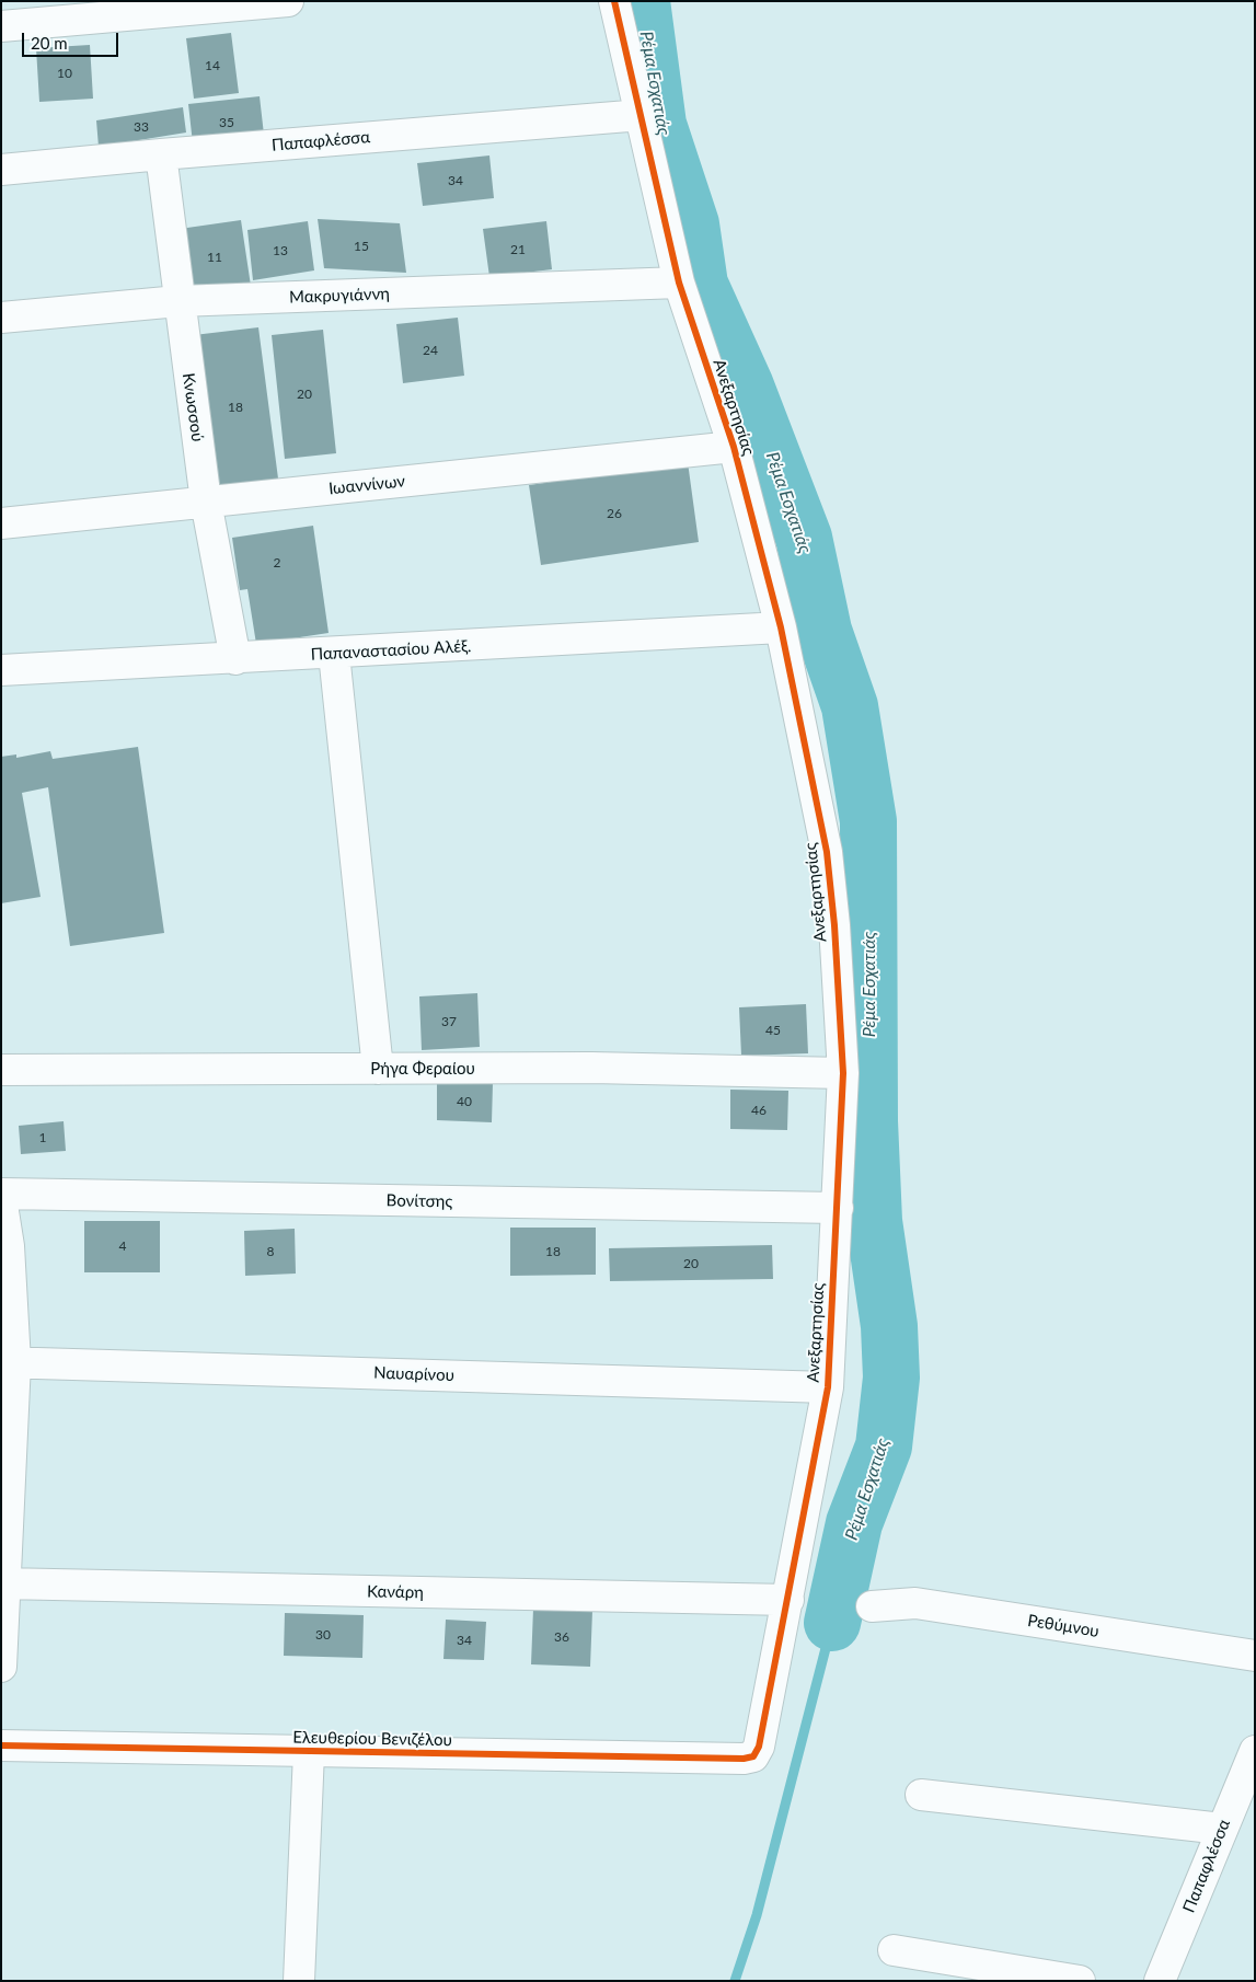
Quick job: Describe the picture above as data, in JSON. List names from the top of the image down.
{
  "streets": {
    "street": [
      "Παπαφλέσσα",
      "Μακρυγιάννη",
      "Κνωσσού",
      "Ανεξαρτησίας",
      "Ιωαννίνων",
      "Παπαναστασίου Αλέξ.",
      "Ρήγα Φεραίου",
      "Βονίτσης",
      "Ναυαρίνου",
      "Κανάρη",
      "Ρεθύμνου",
      "Ελευθερίου Βενιζέλου"
    ]
  },
  "crossings": [
    ["Παπαφλέσσα", "Κνωσσού"],
    ["Παπαφλέσσα", "Ανεξαρτησίας"],
    ["Μακρυγιάννη", "Κνωσσού"],
    ["Μακρυγιάννη", "Ανεξαρτησίας"],
    ["Κνωσσού", "Ιωαννίνων"],
    ["Κνωσσού", "Παπαναστασίου Αλέξ."],
    ["Ανεξαρτησίας", "Ιωαννίνων"],
    ["Ανεξαρτησίας", "Παπαναστασίου Αλέξ."],
    ["Ανεξαρτησίας", "Ρήγα Φεραίου"],
    ["Ανεξαρτησίας", "Βονίτσης"],
    ["Ανεξαρτησίας", "Ναυαρίνου"],
    ["Ανεξαρτησίας", "Κανάρη"],
    ["Ανεξαρτησίας", "Ελευθερίου Βενιζέλου"]
  ],
  "water": ["Ρέμα Εσχατιάς"],
  "house_numbers": [
    "14",
    "10",
    "35",
    "33",
    "34",
    "15",
    "21",
    "13",
    "11",
    "24",
    "20",
    "18",
    "26",
    "2",
    "37",
    "45",
    "40",
    "46",
    "1",
    "4",
    "8",
    "18",
    "20",
    "30",
    "36",
    "34"
  ],
  "scale_bar": "20 m"
}
